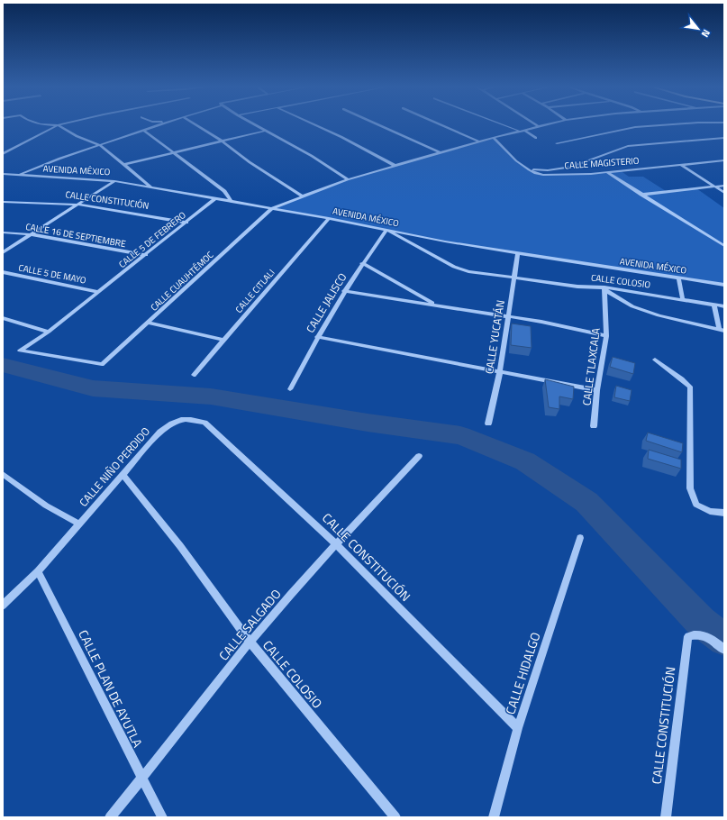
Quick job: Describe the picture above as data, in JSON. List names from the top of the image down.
{
  "streets": {
    "street": [
      "CALLE MAGISTERIO",
      "AVENIDA MÉXICO",
      "CALLE CONSTITUCIÓN",
      "CALLE 16 DE SEPTIEMBRE",
      "CALLE 5 DE FEBRERO",
      "CALLE 5 DE MAYO",
      "CALLE CUAUHTÉMOC",
      "CALLE COLOSIO",
      "CALLE CITLALI",
      "CALLE JALISCO",
      "CALLE YUCATÁN",
      "CALLE TLAXCALA",
      "CALLE NIÑO PERDIDO",
      "CALLE SALGADO",
      "CALLE HIDALGO",
      "CALLE PLAN DE AYUTLA"
    ]
  },
  "crossings": [
    ["AVENIDA MÉXICO", "CALLE 5 DE FEBRERO"],
    ["AVENIDA MÉXICO", "CALLE CUAUHTÉMOC"],
    ["AVENIDA MÉXICO", "CALLE COLOSIO"],
    ["AVENIDA MÉXICO", "CALLE CITLALI"],
    ["AVENIDA MÉXICO", "CALLE JALISCO"],
    ["AVENIDA MÉXICO", "CALLE YUCATÁN"],
    ["CALLE CONSTITUCIÓN", "CALLE 5 DE FEBRERO"],
    ["CALLE CONSTITUCIÓN", "CALLE NIÑO PERDIDO"],
    ["CALLE CONSTITUCIÓN", "CALLE SALGADO"],
    ["CALLE CONSTITUCIÓN", "CALLE HIDALGO"],
    ["CALLE 16 DE SEPTIEMBRE", "CALLE 5 DE FEBRERO"],
    ["CALLE 5 DE FEBRERO", "CALLE 5 DE MAYO"],
    ["CALLE 5 DE FEBRERO", "CALLE CUAUHTÉMOC"],
    ["CALLE COLOSIO", "CALLE JALISCO"],
    ["CALLE COLOSIO", "CALLE YUCATÁN"],
    ["CALLE COLOSIO", "CALLE TLAXCALA"],
    ["CALLE COLOSIO", "CALLE NIÑO PERDIDO"],
    ["CALLE COLOSIO", "CALLE SALGADO"],
    ["CALLE NIÑO PERDIDO", "CALLE PLAN DE AYUTLA"],
    ["CALLE SALGADO", "CALLE PLAN DE AYUTLA"]
  ],
  "north": "bottom right"
}
